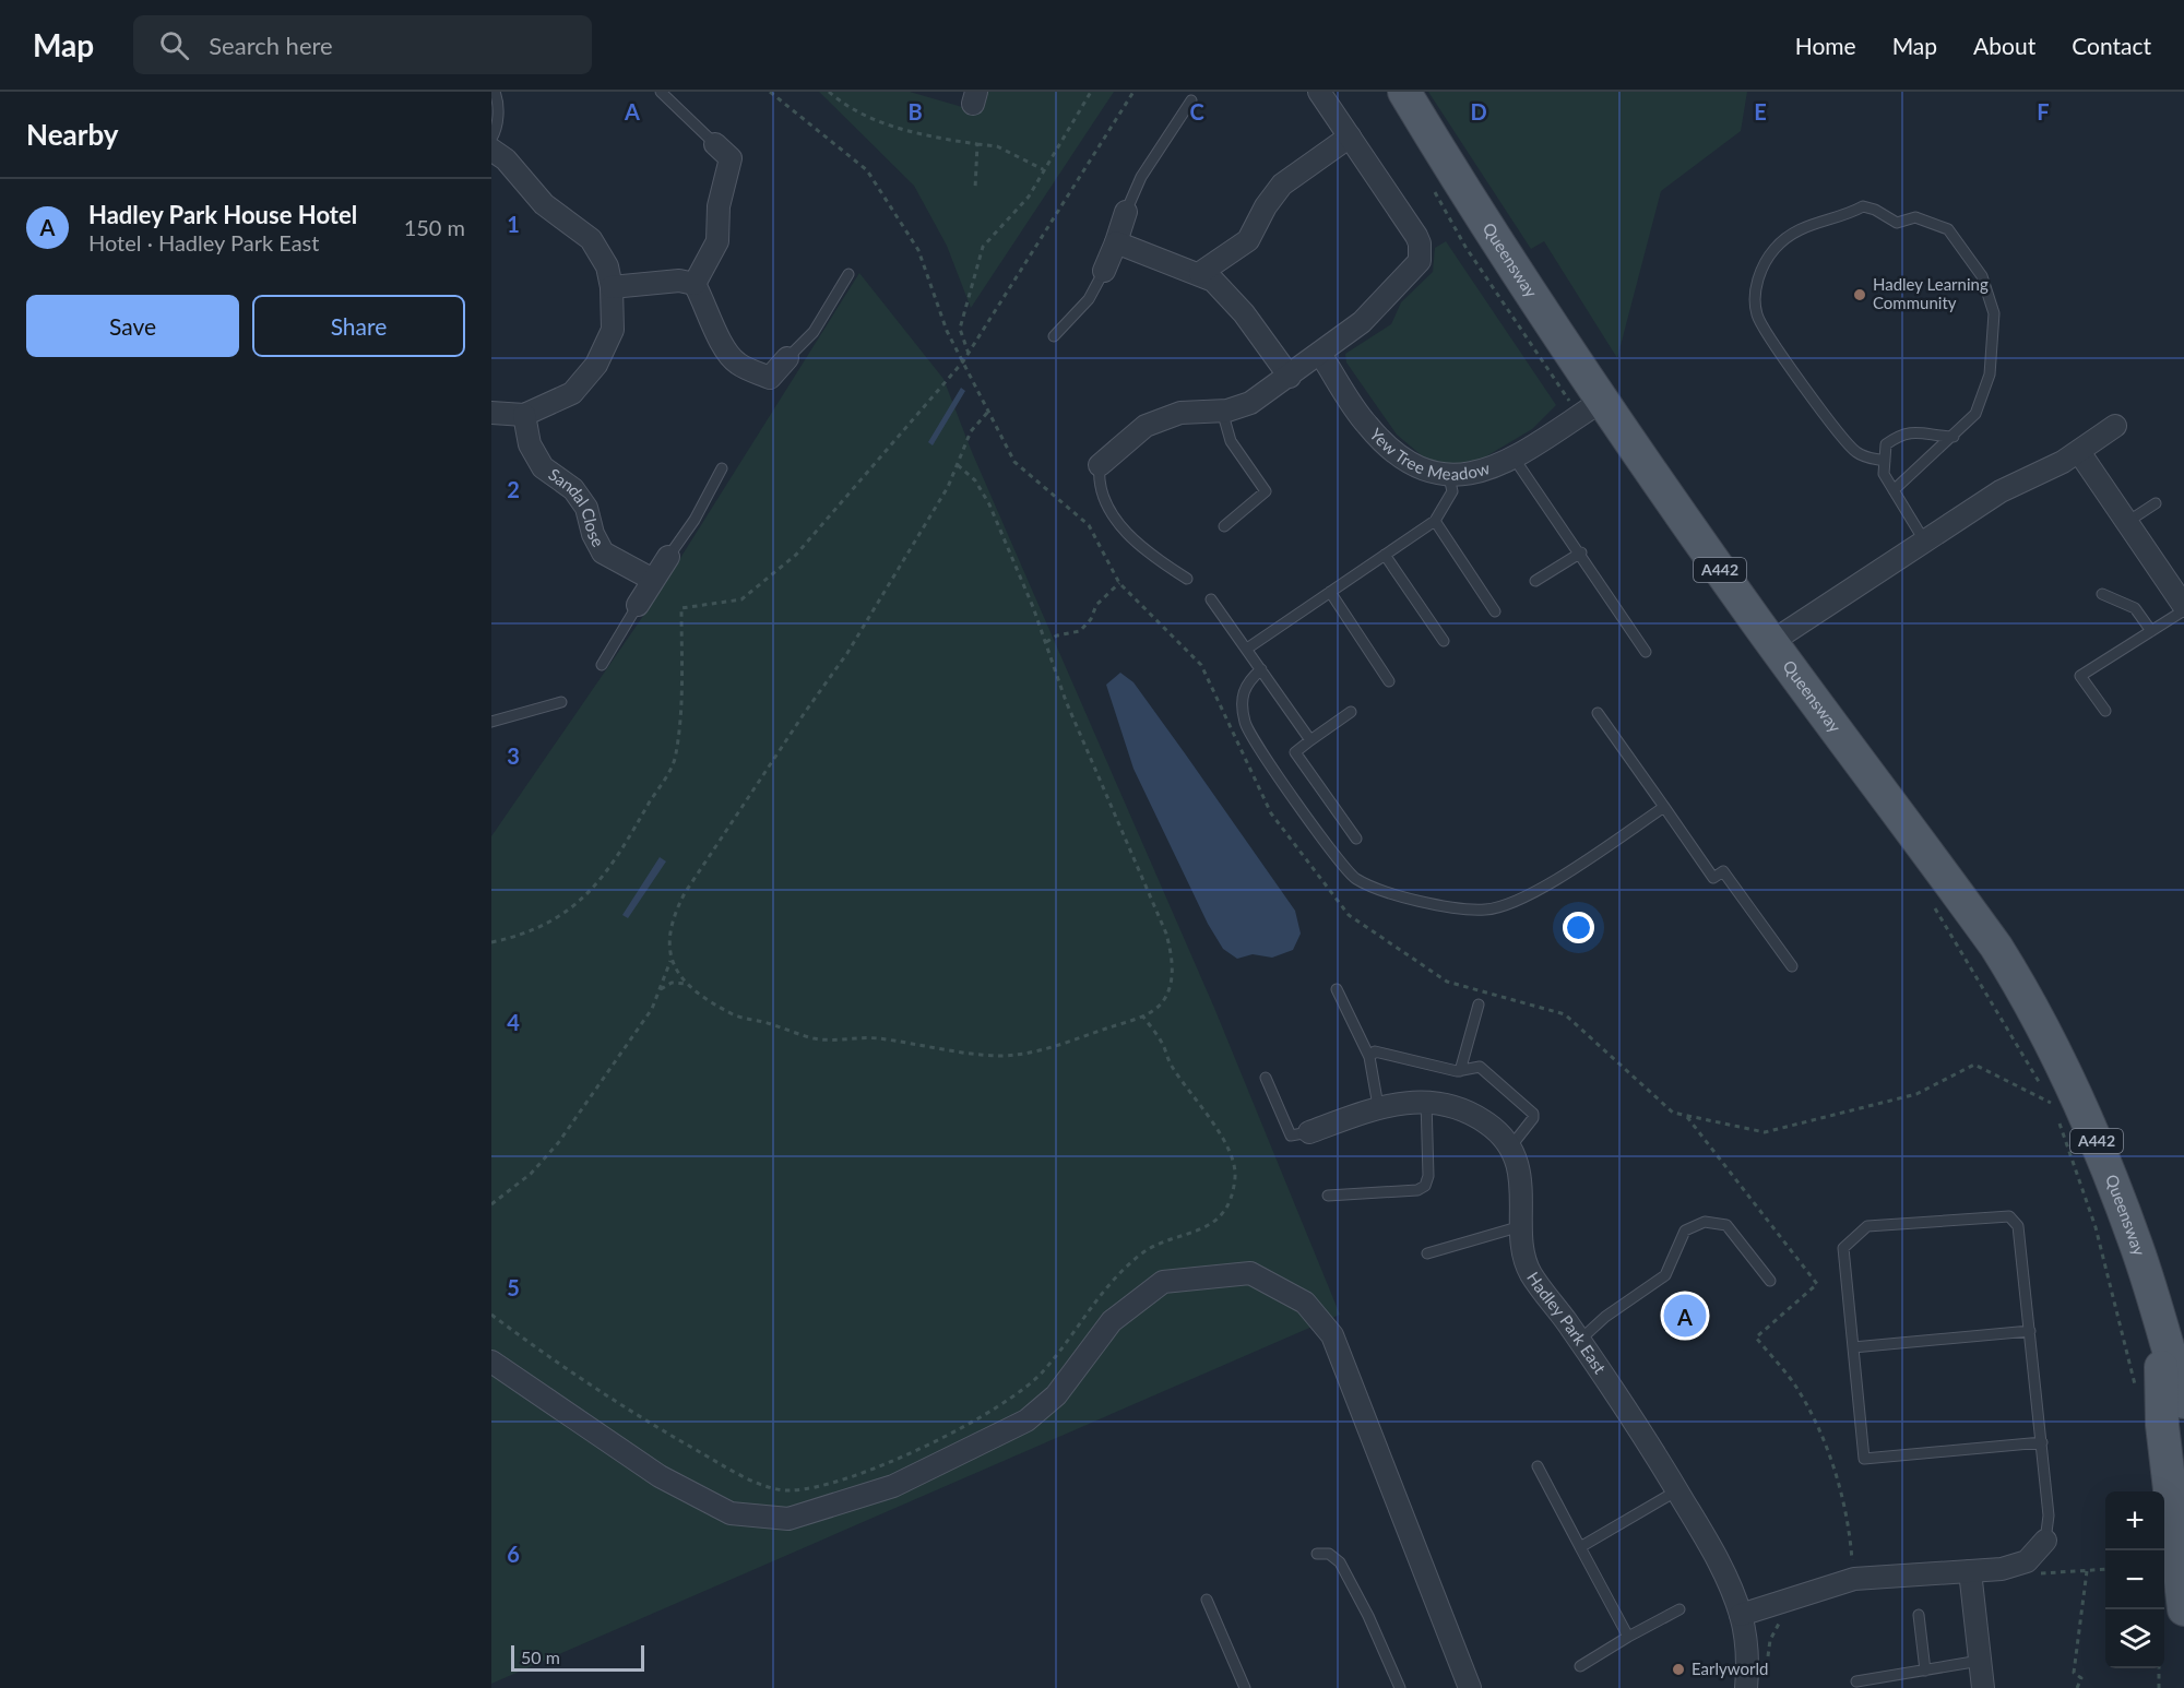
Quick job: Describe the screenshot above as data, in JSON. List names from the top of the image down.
{
  "streets": {
    "main road": ["Queensway", "A442"],
    "street": ["Yew Tree Meadow", "Sandal Close", "Hadley Park East"]
  },
  "crossings": [
    ["Queensway", "Yew Tree Meadow"]
  ],
  "places": ["Hadley Learning Community", "Earlyworld"],
  "scale_bar": "50 m",
  "page": {
    "header": "Map",
    "search": "Search here",
    "nav": [
      "Home",
      "Map",
      "About",
      "Contact"
    ],
    "heading": "Nearby",
    "list": [
      {
        "mark": "A",
        "name": "Hadley Park House Hotel",
        "note": "Hotel · Hadley Park East",
        "value": "150 m"
      }
    ],
    "buttons": ["Save", "Share"],
    "pins": "A",
    "map_buttons": ["+", "−"],
    "scale": "50 m"
  },
  "grid": {
    "columns": [
      "A",
      "B",
      "C",
      "D",
      "E",
      "F"
    ],
    "rows": [
      "1",
      "2",
      "3",
      "4",
      "5",
      "6"
    ]
  }
}
